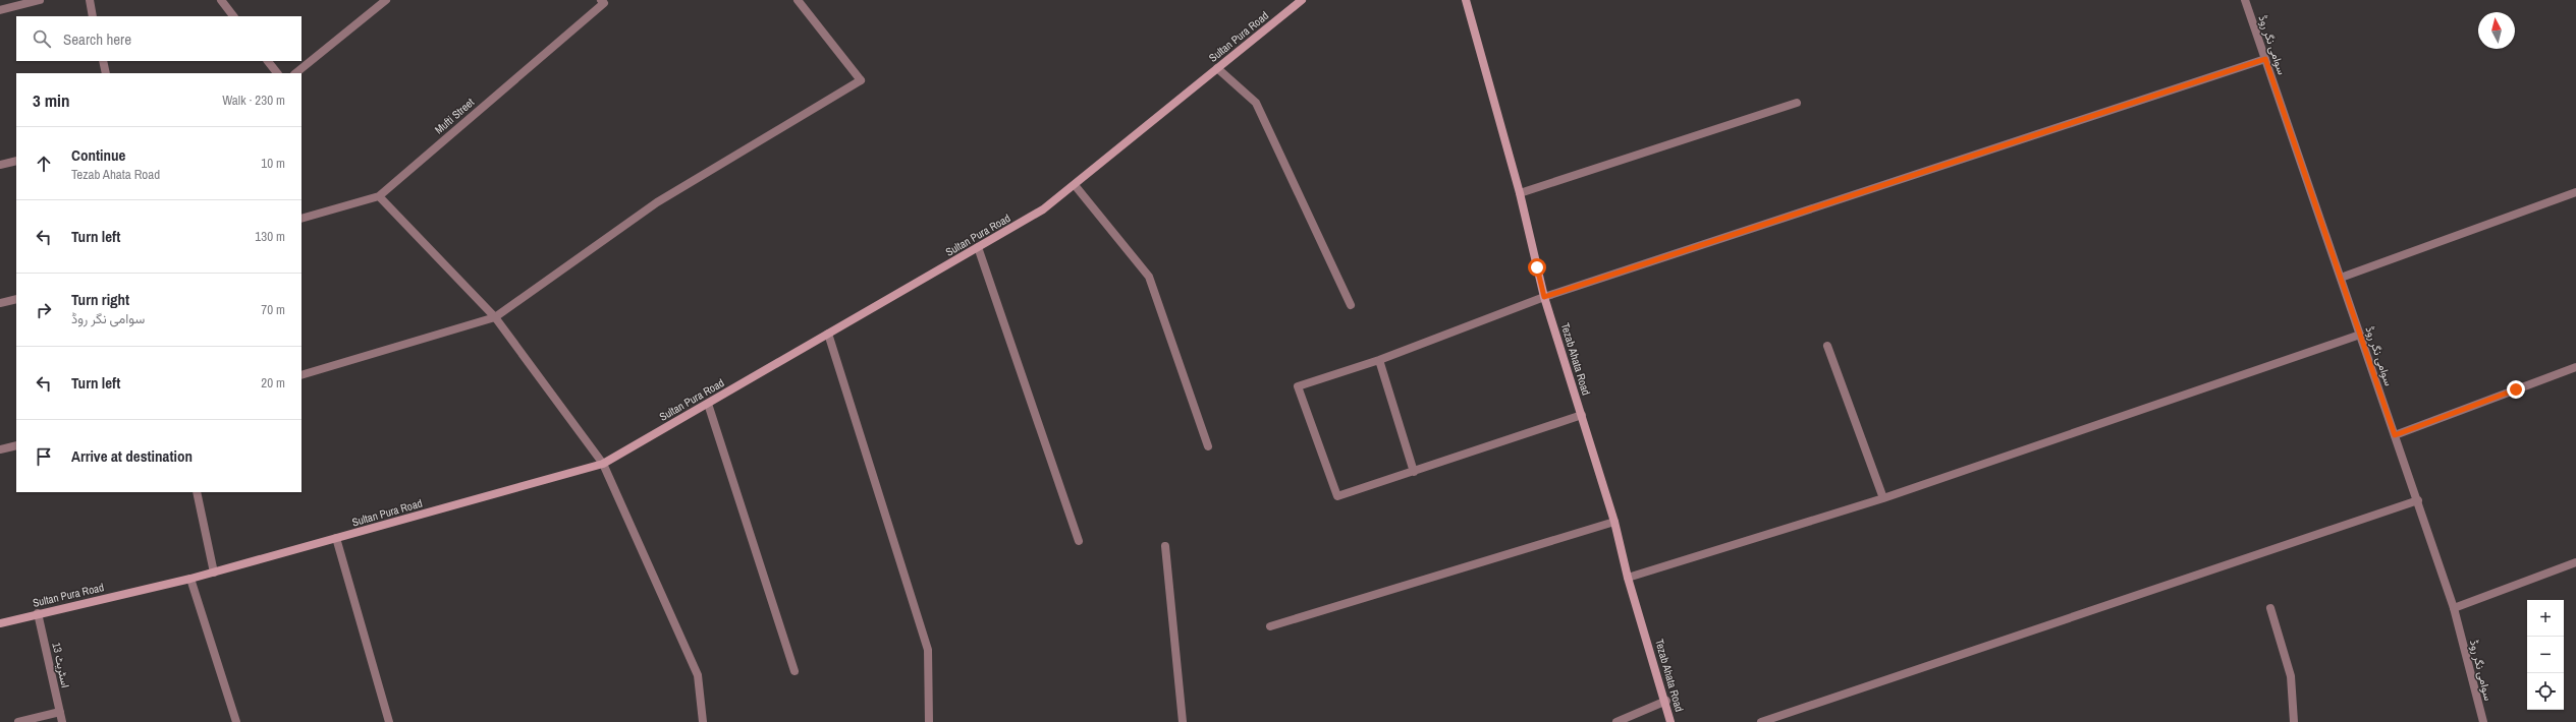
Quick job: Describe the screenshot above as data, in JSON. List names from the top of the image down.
{
  "streets": {
    "main road": ["Sultan Pura Road", "Tezab Ahata Road"],
    "street": ["سوامی نگر روڈ", "Mufti Street", "اسٹریٹ 13"]
  },
  "crossings": [
    ["Sultan Pura Road", "اسٹریٹ 13"]
  ],
  "north": "top",
  "page": {
    "search": "Search here",
    "heading": ["3 min", "Walk · 230 m"],
    "list": [
      ["Continue", "Tezab Ahata Road", "10 m"],
      ["Turn left", "130 m"],
      ["Turn right", "سوامی نگر روڈ", "70 m"],
      ["Turn left", "20 m"],
      "Arrive at destination"
    ],
    "map_buttons": ["+", "−"]
  }
}
